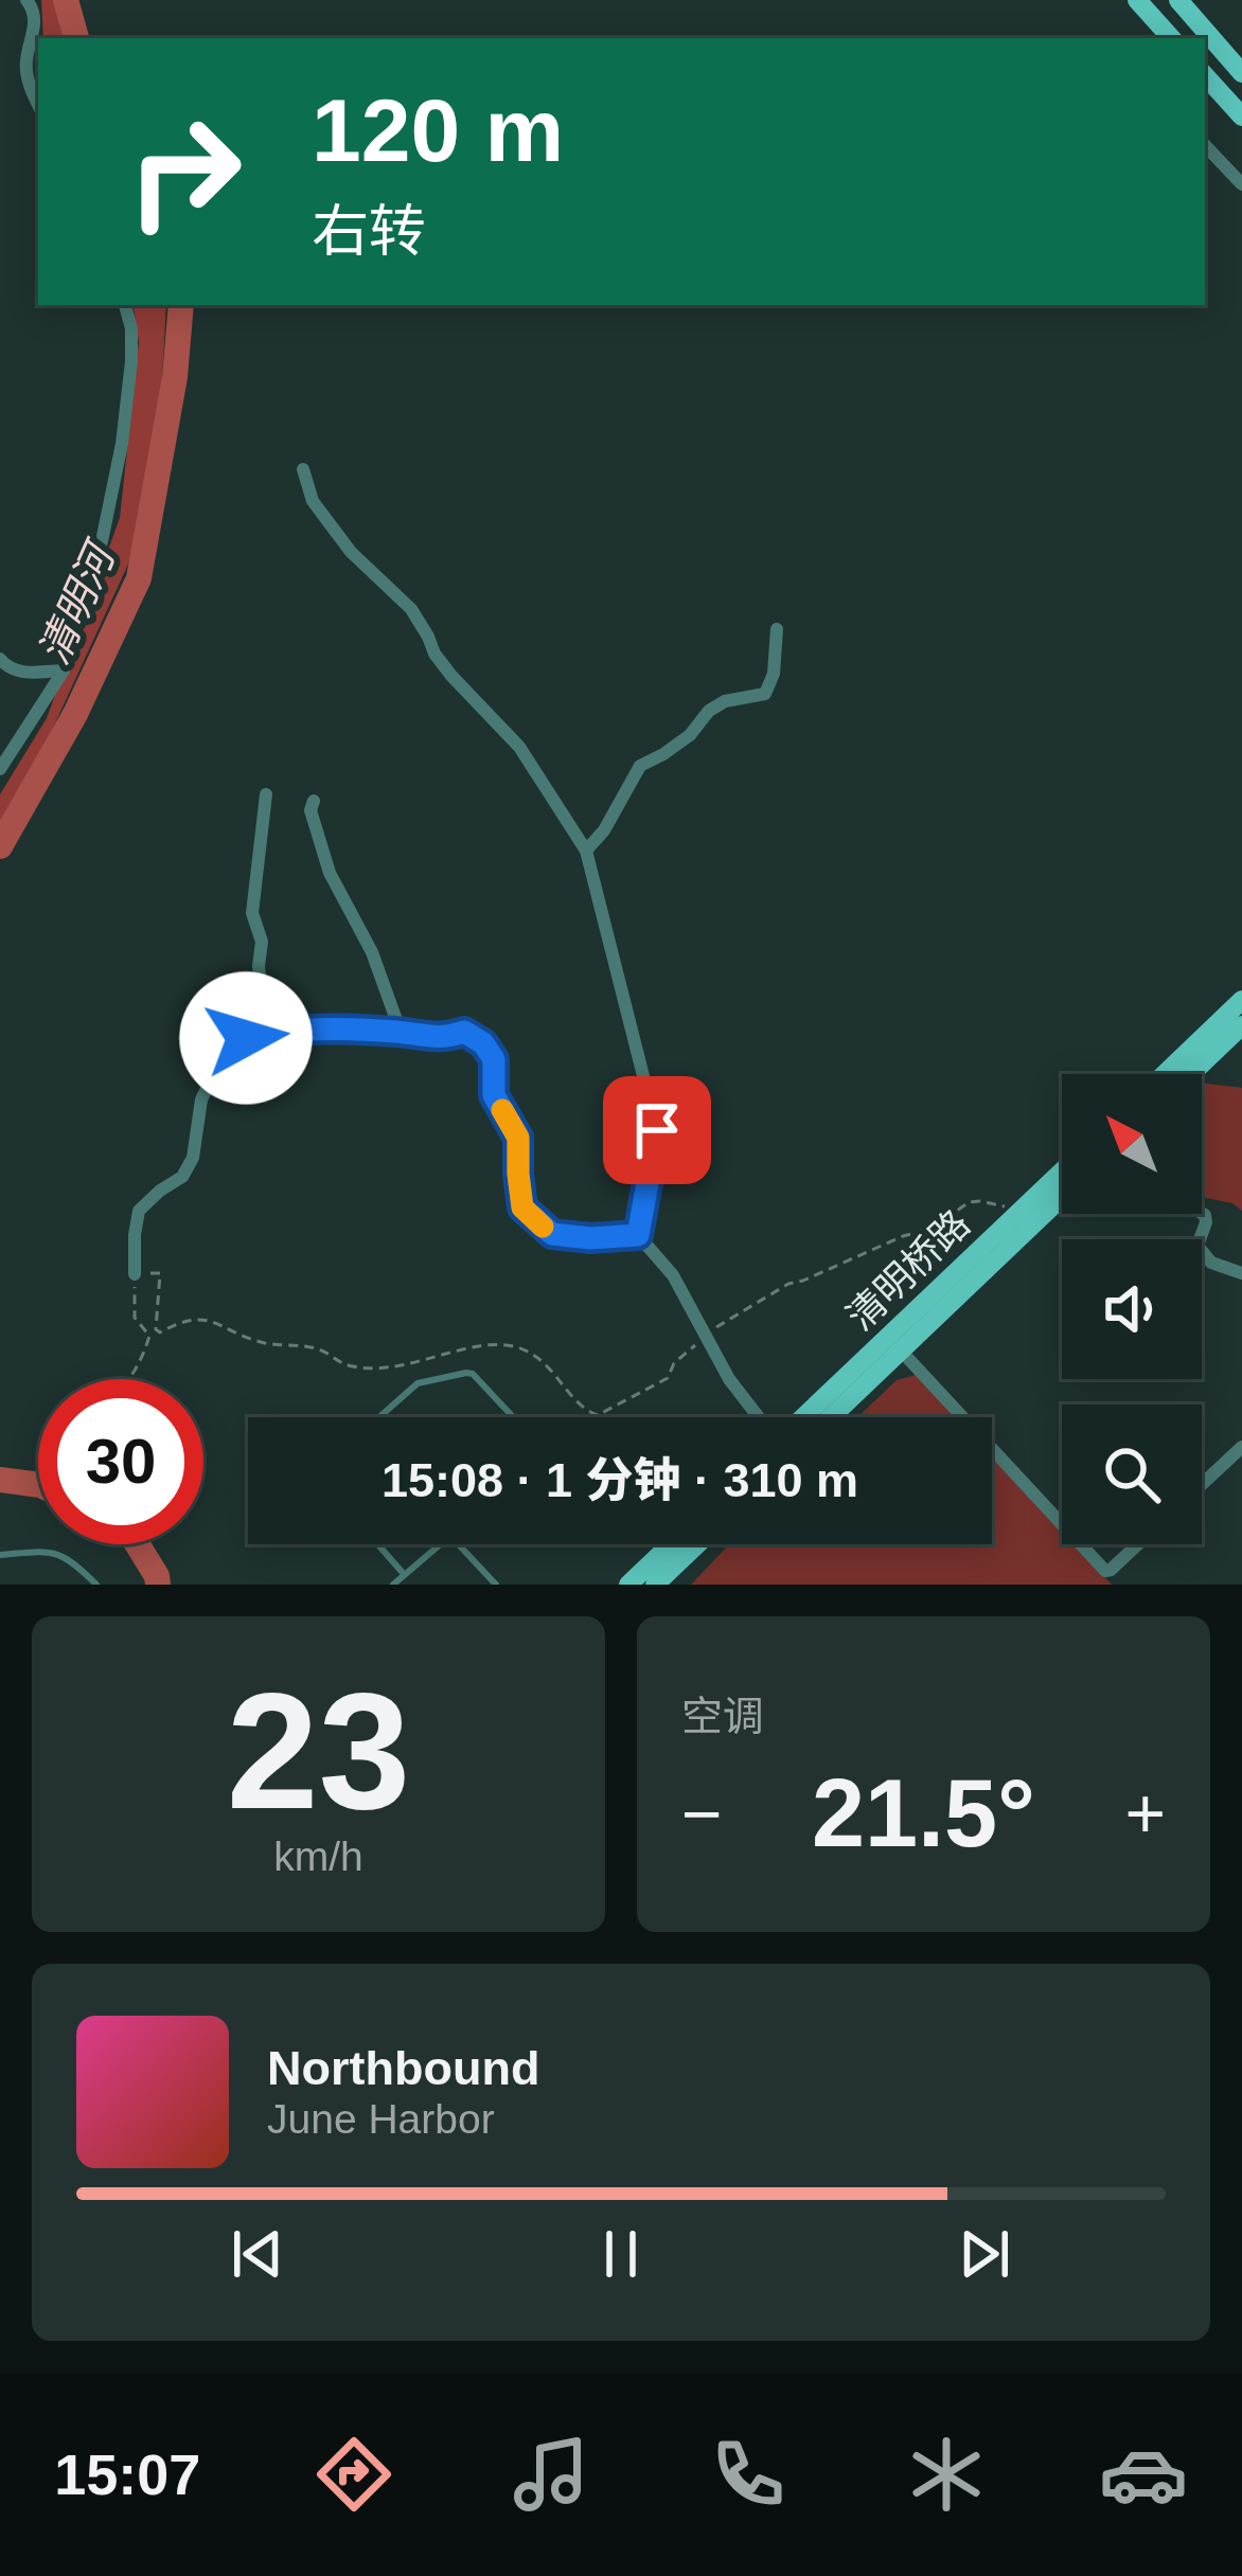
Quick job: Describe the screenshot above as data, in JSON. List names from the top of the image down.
{
  "streets": {
    "main road": ["清明桥路"]
  },
  "water": ["清明河"],
  "north": "top left",
  "page": {
    "turn": ["120 m", "右转"],
    "limit": "30",
    "trip": "15:08 · 1 分钟 · 310 m",
    "tile": [
      ["23", "km/h"],
      "空调"
    ],
    "heat": ["−", "21.5°", "+"],
    "song": ["Northbound", "June Harbor"],
    "tabs": "15:07"
  }
}
